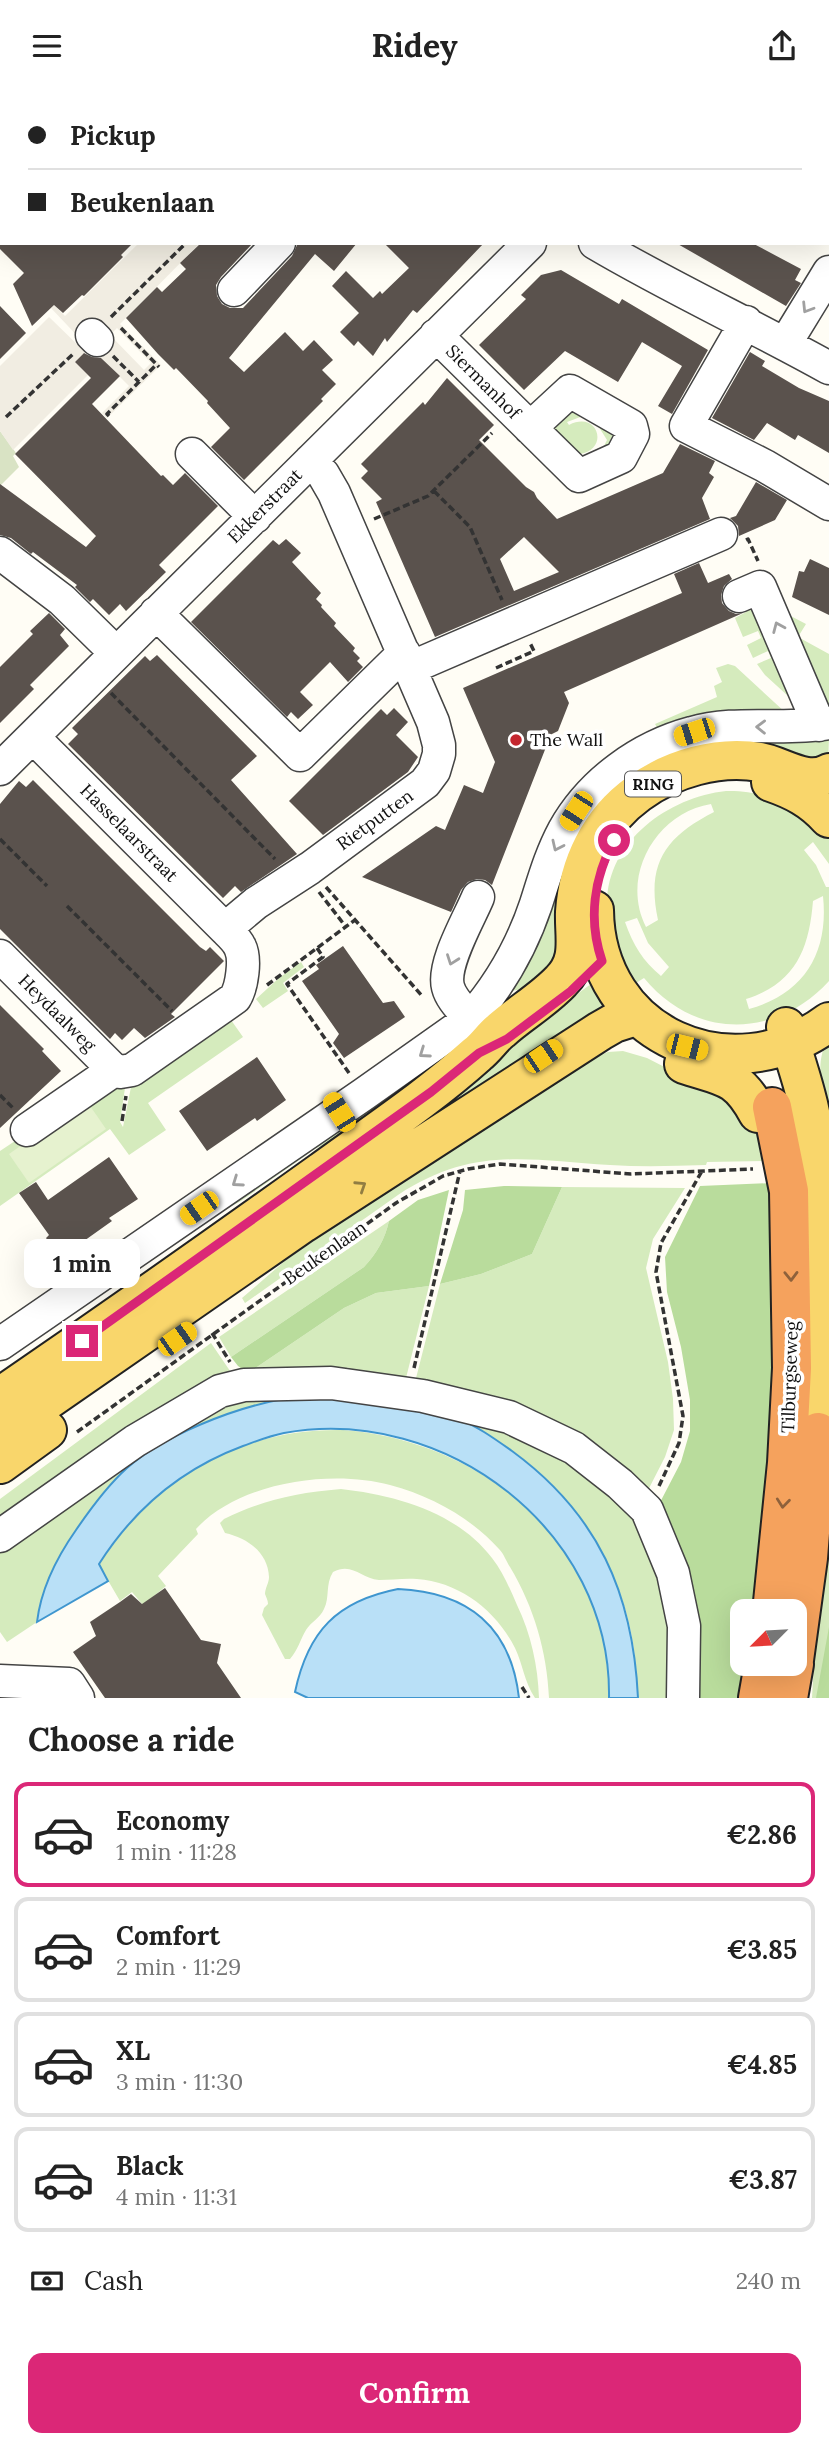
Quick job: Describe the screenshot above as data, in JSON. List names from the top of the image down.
{
  "streets": {
    "highway": ["Tilburgseweg"],
    "main road": ["RING", "Beukenlaan"],
    "street": [
      "Siermanhof",
      "Ekkerstraat",
      "Rietputten",
      "Hasselaarstraat",
      "Heydaalweg"
    ]
  },
  "crossings": [
    ["Siermanhof", "Ekkerstraat"],
    ["Ekkerstraat", "Rietputten"],
    ["Ekkerstraat", "Hasselaarstraat"],
    ["RING", "Beukenlaan"],
    ["RING", "Tilburgseweg"],
    ["Rietputten", "Hasselaarstraat"],
    ["Hasselaarstraat", "Heydaalweg"],
    ["Beukenlaan", "Tilburgseweg"]
  ],
  "places": ["The Wall"],
  "north": "bottom left",
  "page": {
    "header": "Ridey",
    "banner": ["Pickup", "Beukenlaan"],
    "bubble": "1 min",
    "heading": "Choose a ride",
    "list": [
      {
        "name": "Economy",
        "note": "1 min · 11:28",
        "value": "€2.86"
      },
      {
        "name": "Comfort",
        "note": "2 min · 11:29",
        "value": "€3.85"
      },
      {
        "name": "XL",
        "note": "3 min · 11:30",
        "value": "€4.85"
      },
      {
        "name": "Black",
        "note": "4 min · 11:31",
        "value": "€3.87"
      }
    ],
    "pay": ["Cash", "240 m"],
    "buttons": "Confirm"
  }
}
